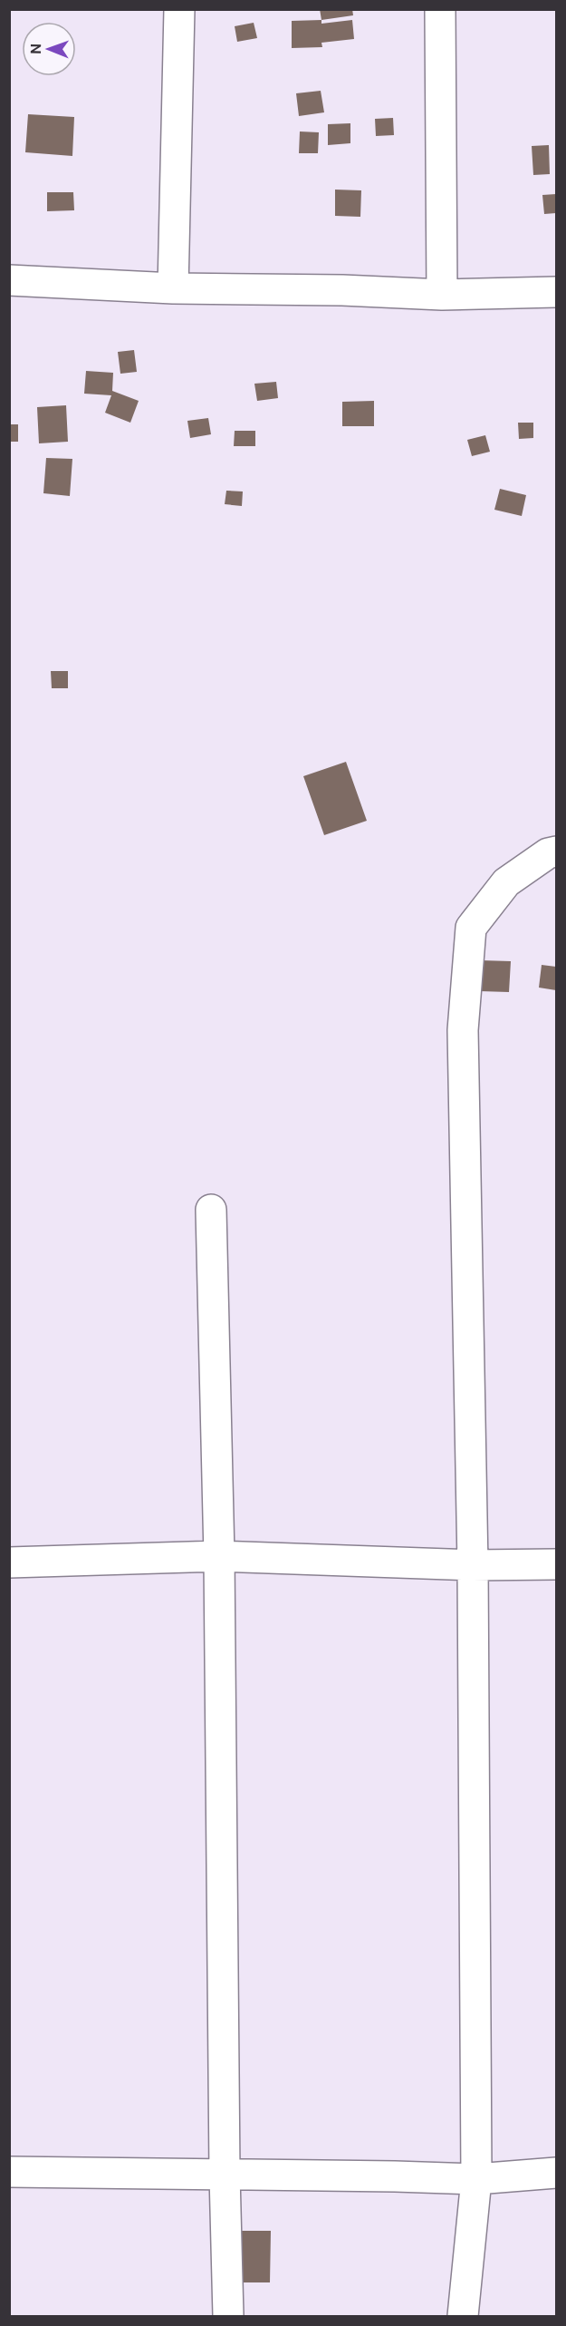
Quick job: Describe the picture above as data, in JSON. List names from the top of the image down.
{
  "north": "left"
}
